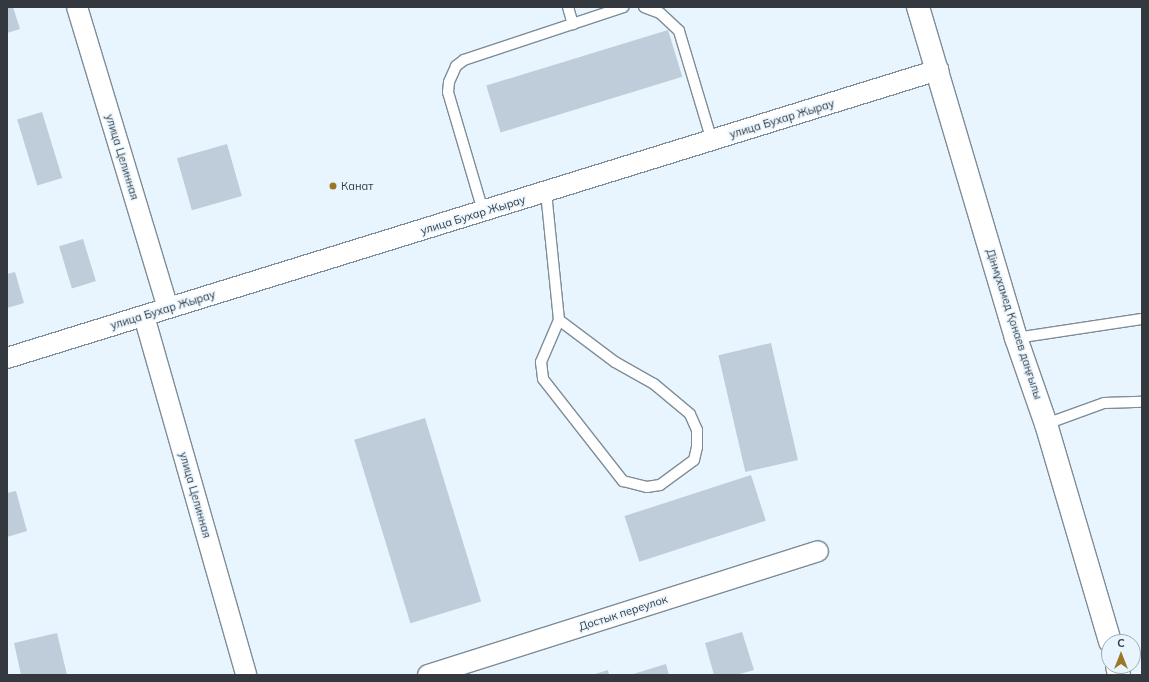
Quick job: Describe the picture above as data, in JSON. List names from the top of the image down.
{
  "streets": {
    "street": [
      "улица Бухар Жырау",
      "улица Целинная",
      "Дінмұхамед Қонаев даңғылы",
      "Достык переулок"
    ]
  },
  "crossings": [
    ["улица Бухар Жырау", "улица Целинная"],
    ["улица Бухар Жырау", "Дінмұхамед Қонаев даңғылы"]
  ],
  "places": ["Канат"],
  "north": "top"
}
